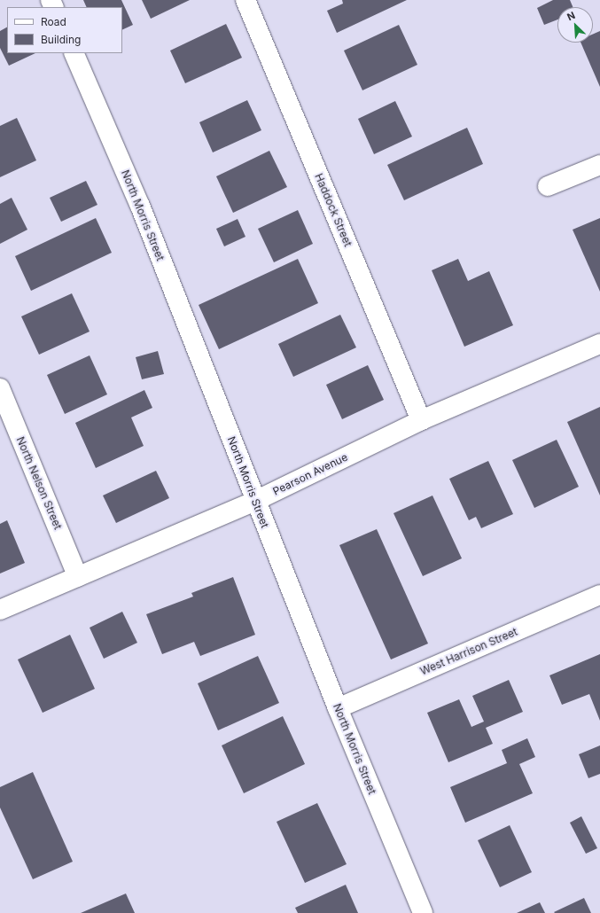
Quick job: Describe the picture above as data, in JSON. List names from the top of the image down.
{
  "streets": {
    "street": [
      "Haddock Street",
      "North Morris Street",
      "Pearson Avenue",
      "North Nelson Street",
      "West Harrison Street"
    ]
  },
  "crossings": [
    ["Haddock Street", "Pearson Avenue"],
    ["North Morris Street", "Pearson Avenue"],
    ["North Morris Street", "West Harrison Street"],
    ["Pearson Avenue", "North Nelson Street"]
  ],
  "legend": ["Road", "Building"],
  "north": "top left"
}
